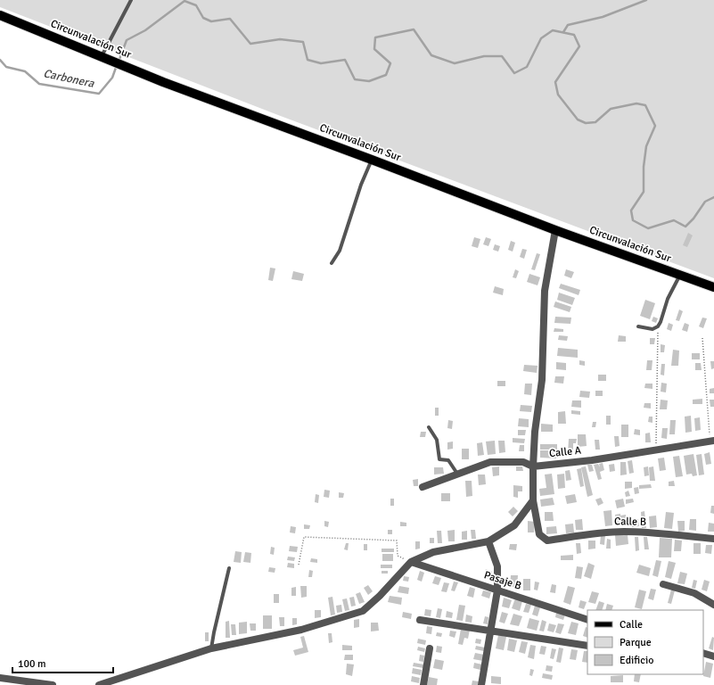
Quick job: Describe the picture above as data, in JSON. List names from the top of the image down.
{
  "streets": {
    "main road": ["Circunvalación Sur"],
    "street": ["Calle A", "Calle B", "Pasaje B"]
  },
  "water": ["Carbonera"],
  "legend": ["Calle", "Parque", "Edificio"],
  "scale_bar": "100 m"
}
